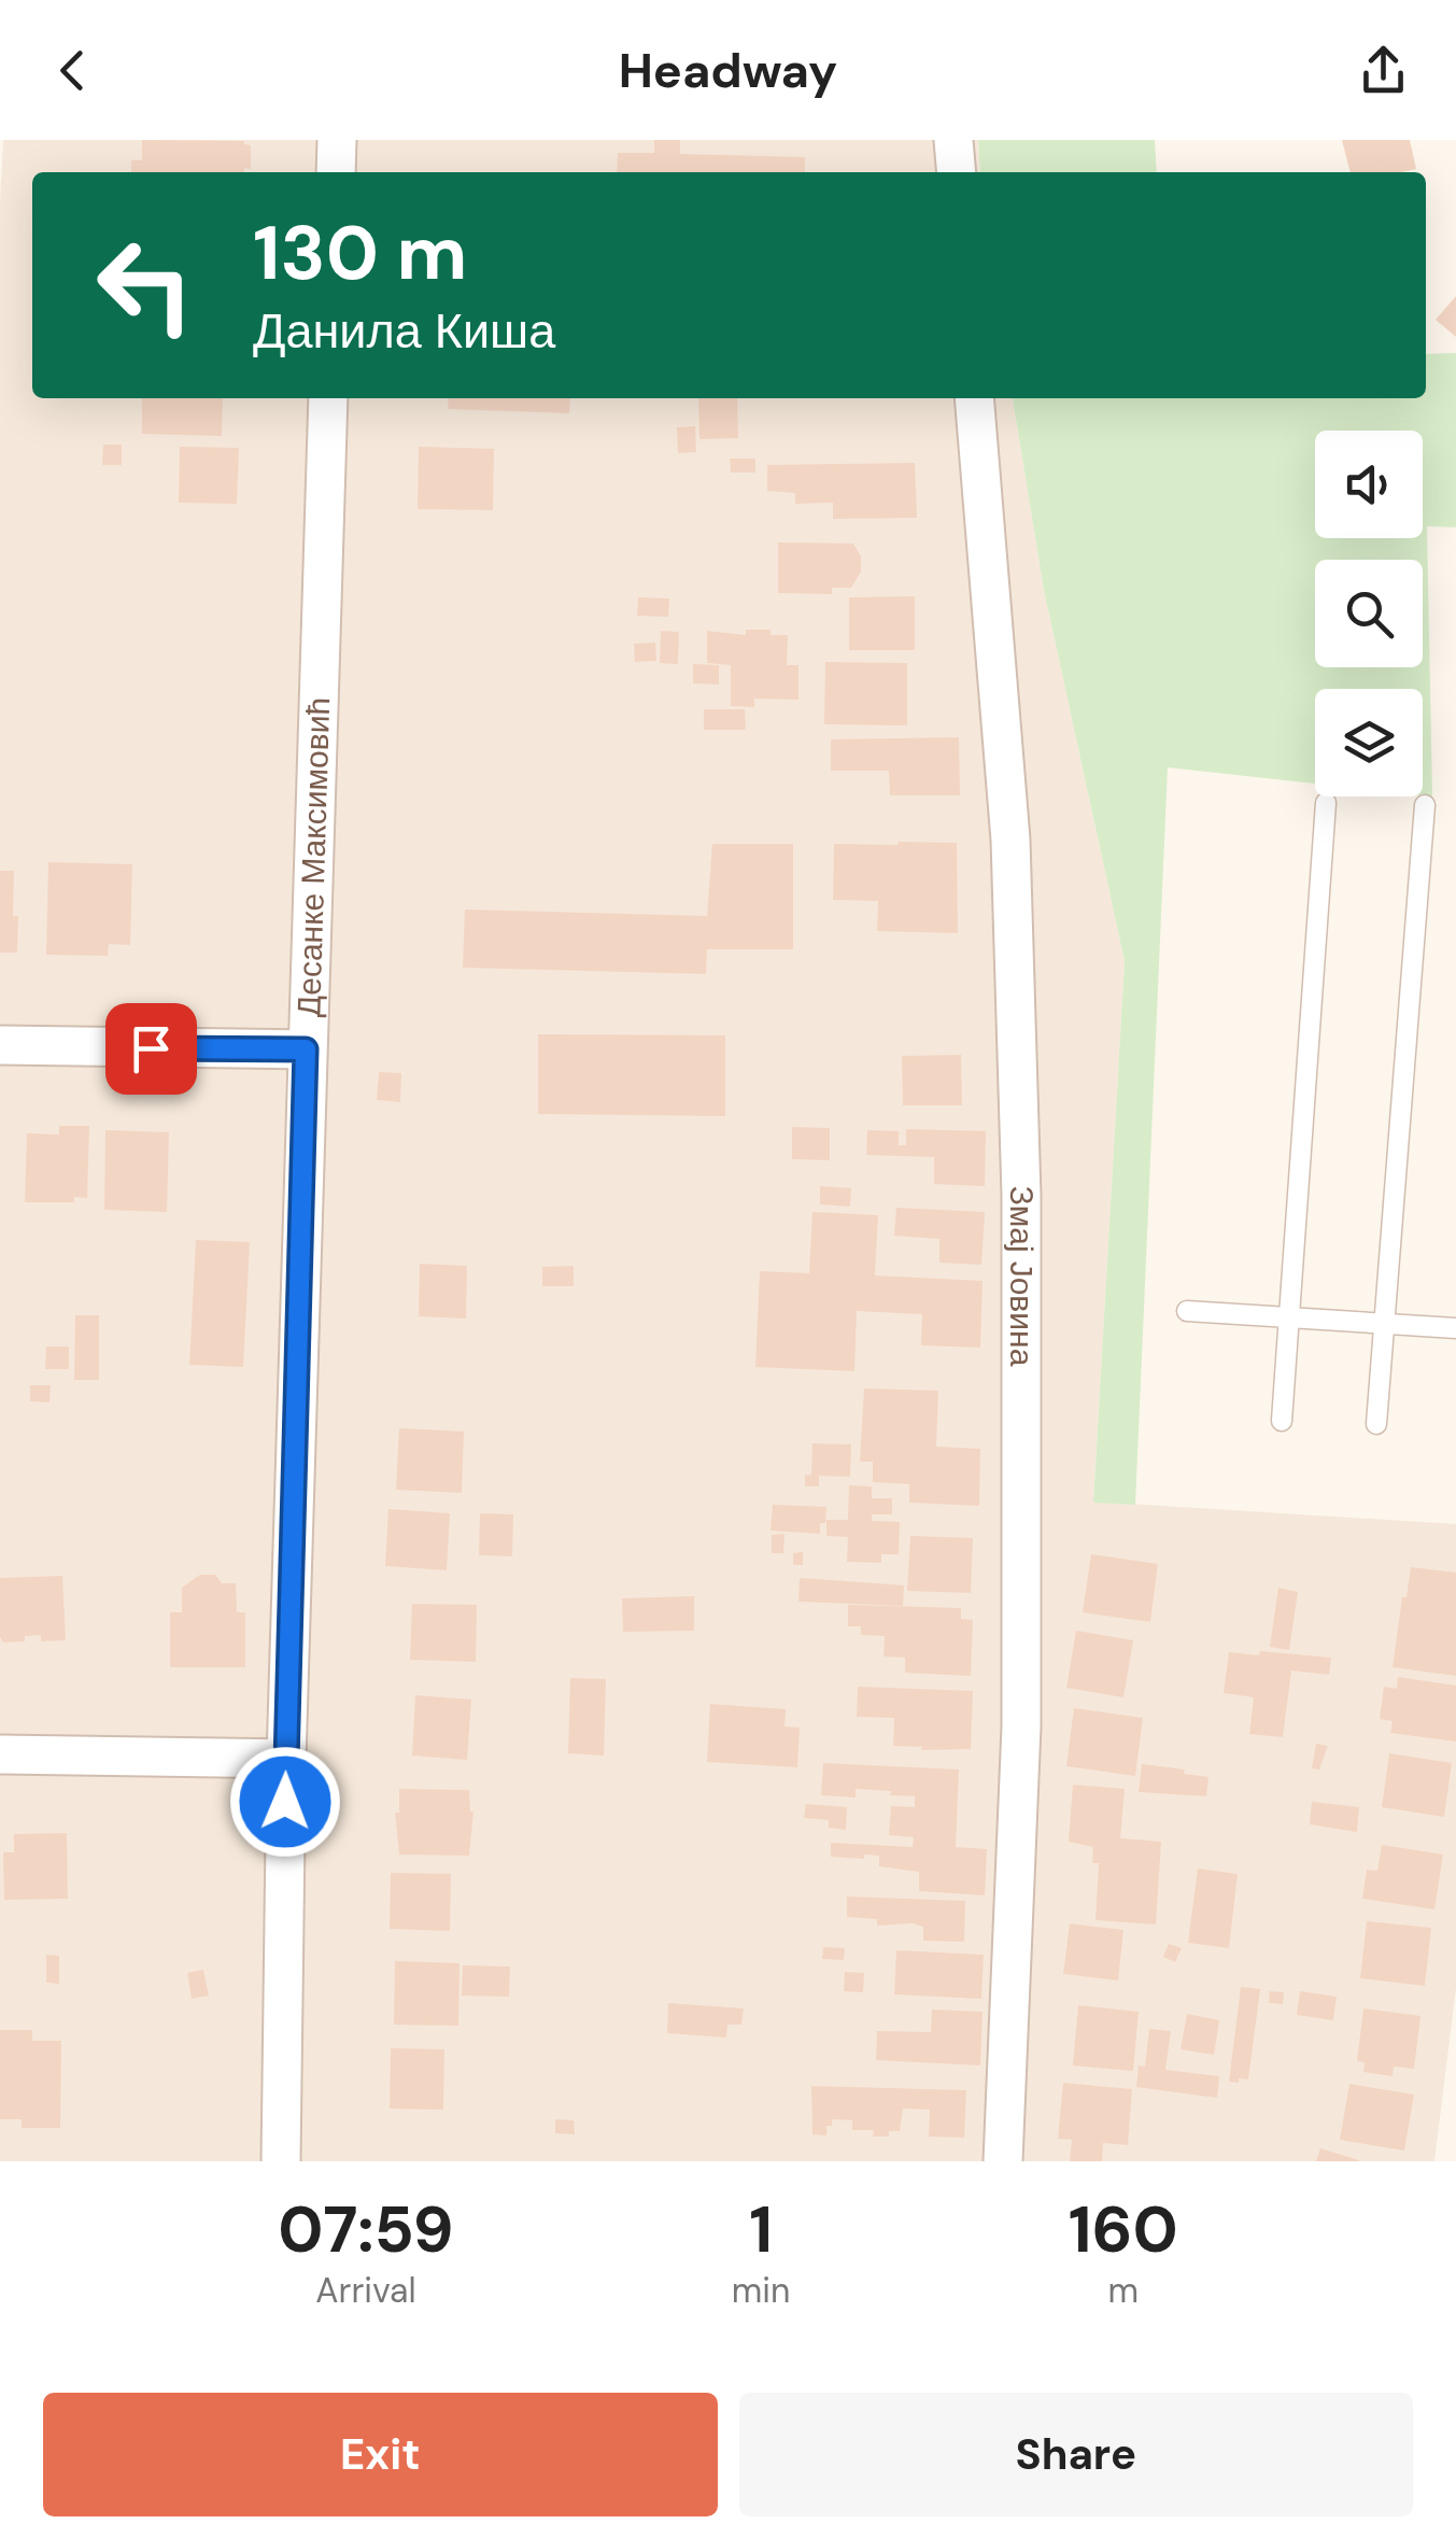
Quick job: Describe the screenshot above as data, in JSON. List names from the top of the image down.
{
  "streets": {
    "street": ["Десанке Максимовић", "Змај Јовина"]
  },
  "page": {
    "header": "Headway",
    "turn": ["130 m", "Данила Киша"],
    "eta": [
      "07:59",
      "Arrival",
      "1",
      "min",
      "160",
      "m"
    ],
    "buttons": ["Exit", "Share"]
  }
}
